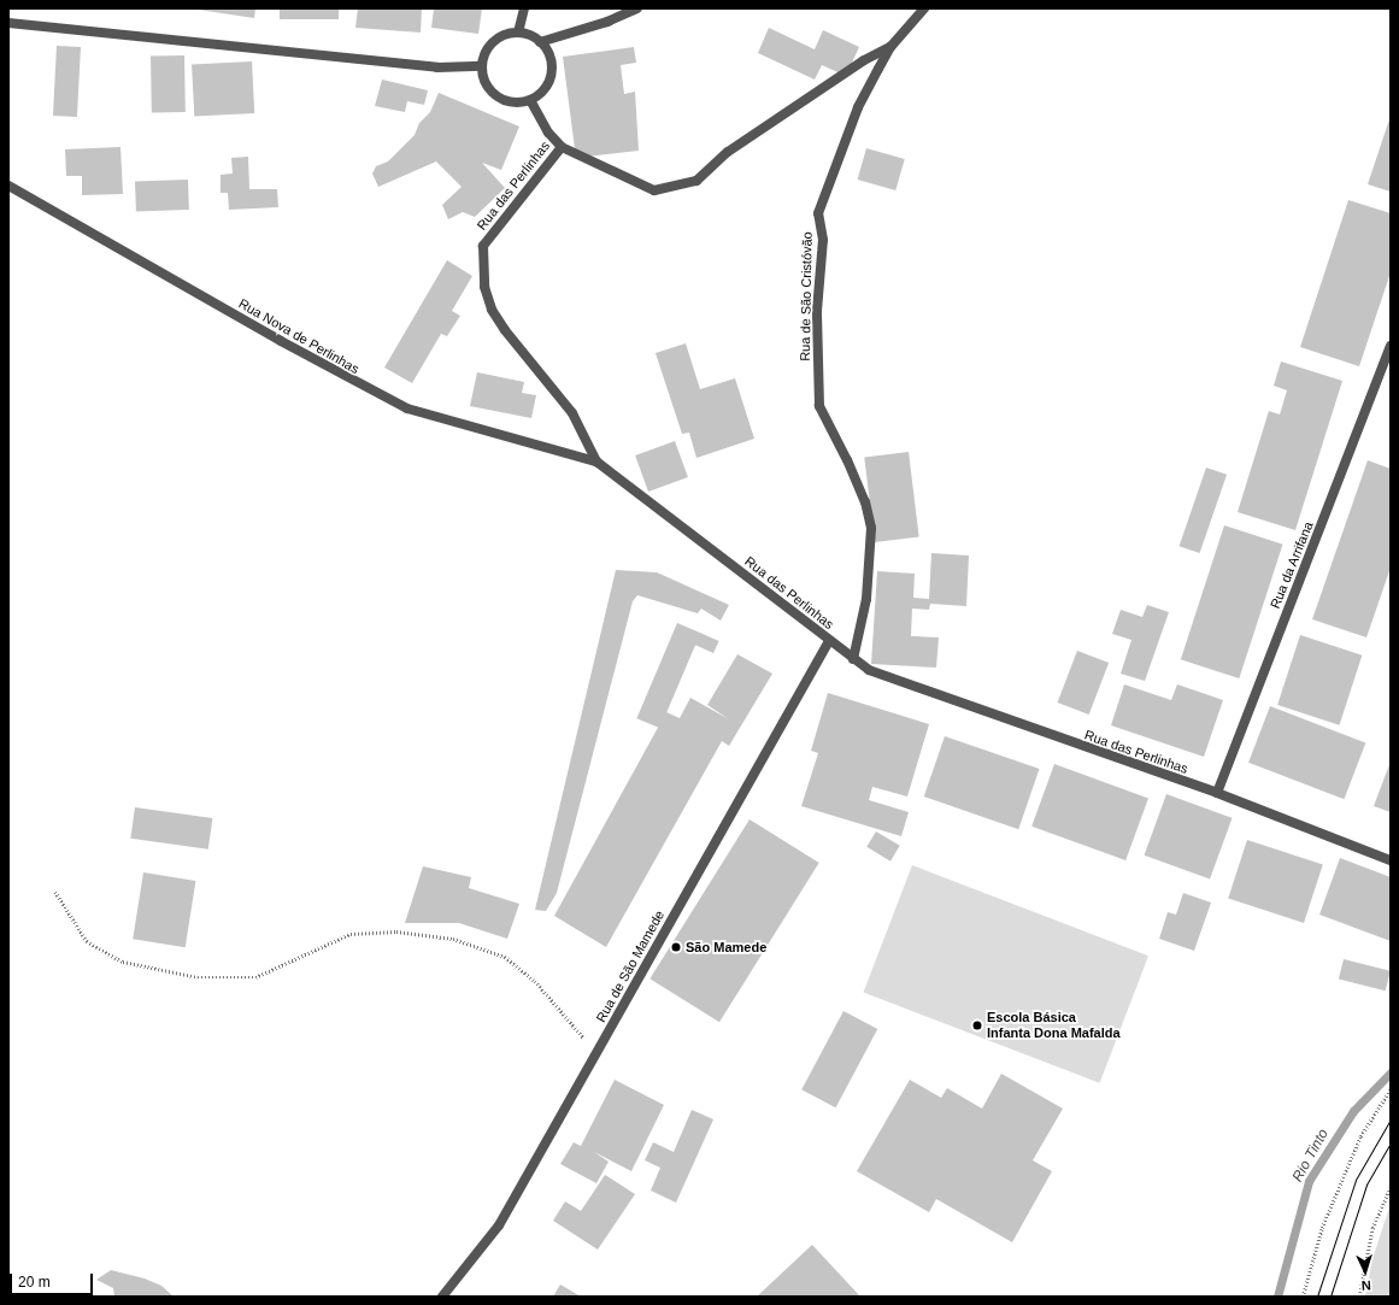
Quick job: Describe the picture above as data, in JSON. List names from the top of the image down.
{
  "streets": {
    "street": [
      "Rua das Perlinhas",
      "Rua de São Cristóvão",
      "Rua Nova de Perlinhas",
      "Rua da Arrifana",
      "Rua de São Mamede"
    ]
  },
  "crossings": [
    ["Rua das Perlinhas", "Rua de São Cristóvão"],
    ["Rua das Perlinhas", "Rua Nova de Perlinhas"],
    ["Rua das Perlinhas", "Rua da Arrifana"],
    ["Rua das Perlinhas", "Rua de São Mamede"]
  ],
  "water": ["Rio Tinto"],
  "places": ["São Mamede", "Escola Básica Infanta Dona Mafalda"],
  "scale_bar": "20 m",
  "north": "bottom"
}
